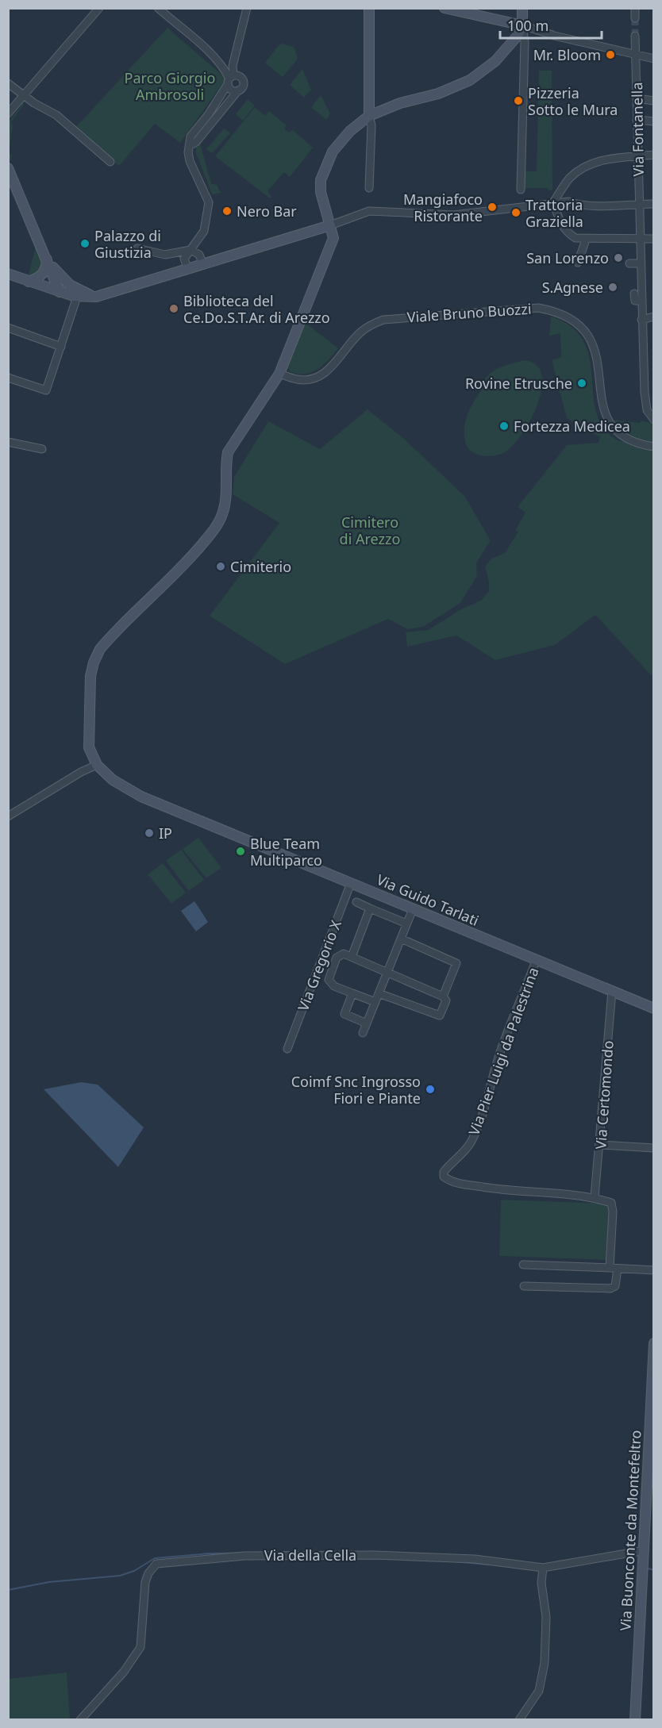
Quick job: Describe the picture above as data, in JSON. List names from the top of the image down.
{
  "streets": {
    "main road": ["Via Guido Tarlati", "Via Buonconte da Montefeltro"],
    "street": [
      "Via Fontanella",
      "Viale Bruno Buozzi",
      "Via Gregorio X",
      "Via Pier Luigi da Palestrina",
      "Via Certomondo",
      "Via della Cella"
    ]
  },
  "crossings": [
    ["Via Guido Tarlati", "Via Gregorio X"],
    ["Via Guido Tarlati", "Via Pier Luigi da Palestrina"],
    ["Via Guido Tarlati", "Via Certomondo"],
    ["Via Pier Luigi da Palestrina", "Via Certomondo"],
    ["Via Buonconte da Montefeltro", "Via della Cella"]
  ],
  "parks": ["Parco Giorgio Ambrosoli", "Cimitero di Arezzo"],
  "places": [
    "Mr. Bloom",
    "Pizzeria Sotto le Mura",
    "Mangiafoco Ristorante",
    "Nero Bar",
    "Trattoria Graziella",
    "Palazzo di Giustizia",
    "San Lorenzo",
    "S.Agnese",
    "Biblioteca del Ce.Do.S.T.Ar. di Arezzo",
    "Rovine Etrusche",
    "Fortezza Medicea",
    "Cimiterio",
    "IP",
    "Blue Team Multiparco",
    "Coimf Snc Ingrosso Fiori e Piante"
  ],
  "scale_bar": "100 m"
}
